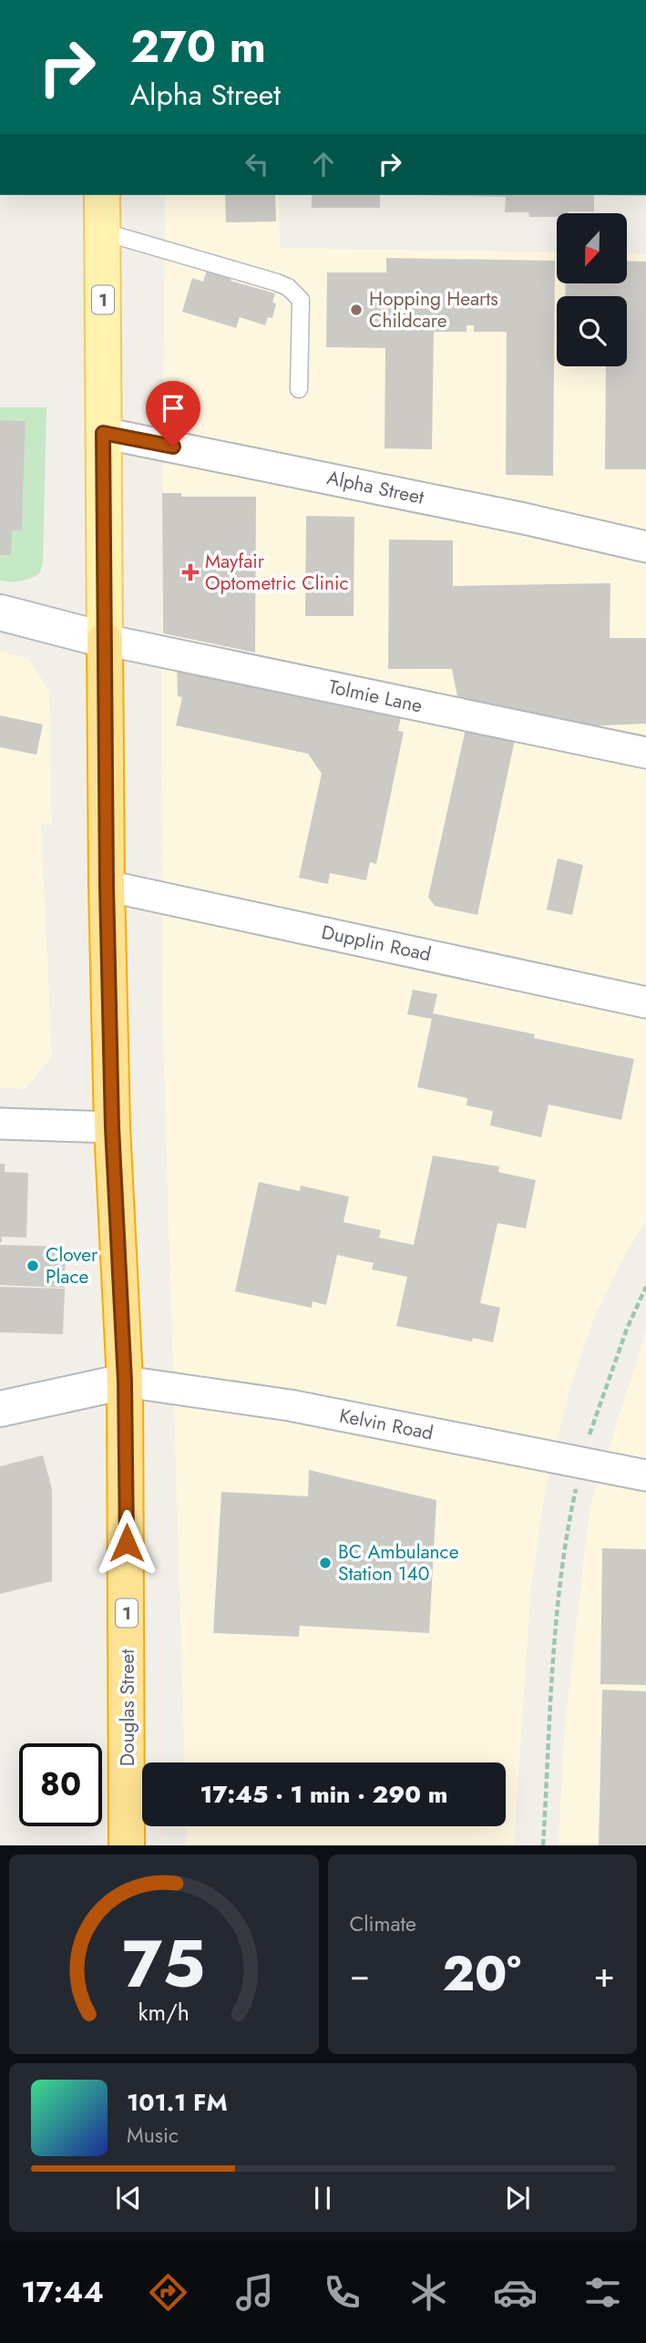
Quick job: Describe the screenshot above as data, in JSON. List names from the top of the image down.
{
  "streets": {
    "highway": ["1", "Douglas Street"],
    "street": [
      "Alpha Street",
      "Tolmie Lane",
      "Dupplin Road",
      "Kelvin Road"
    ]
  },
  "crossings": [
    ["Alpha Street", "Douglas Street"],
    ["Tolmie Lane", "Douglas Street"],
    ["Dupplin Road", "Douglas Street"],
    ["Kelvin Road", "Douglas Street"]
  ],
  "places": {
    "other": ["Hopping Hearts Childcare", "Clover Place", "BC Ambulance Station 140"],
    "health": ["Mayfair Optometric Clinic"]
  },
  "north": "bottom",
  "page": {
    "turn": ["270 m", "Alpha Street"],
    "limit": "80",
    "trip": "17:45 · 1 min · 290 m",
    "tile": "Climate",
    "heat": ["−", "20°", "+"],
    "song": ["101.1 FM", "Music"],
    "tabs": "17:44",
    "gauge": ["75", "km/h"]
  }
}
